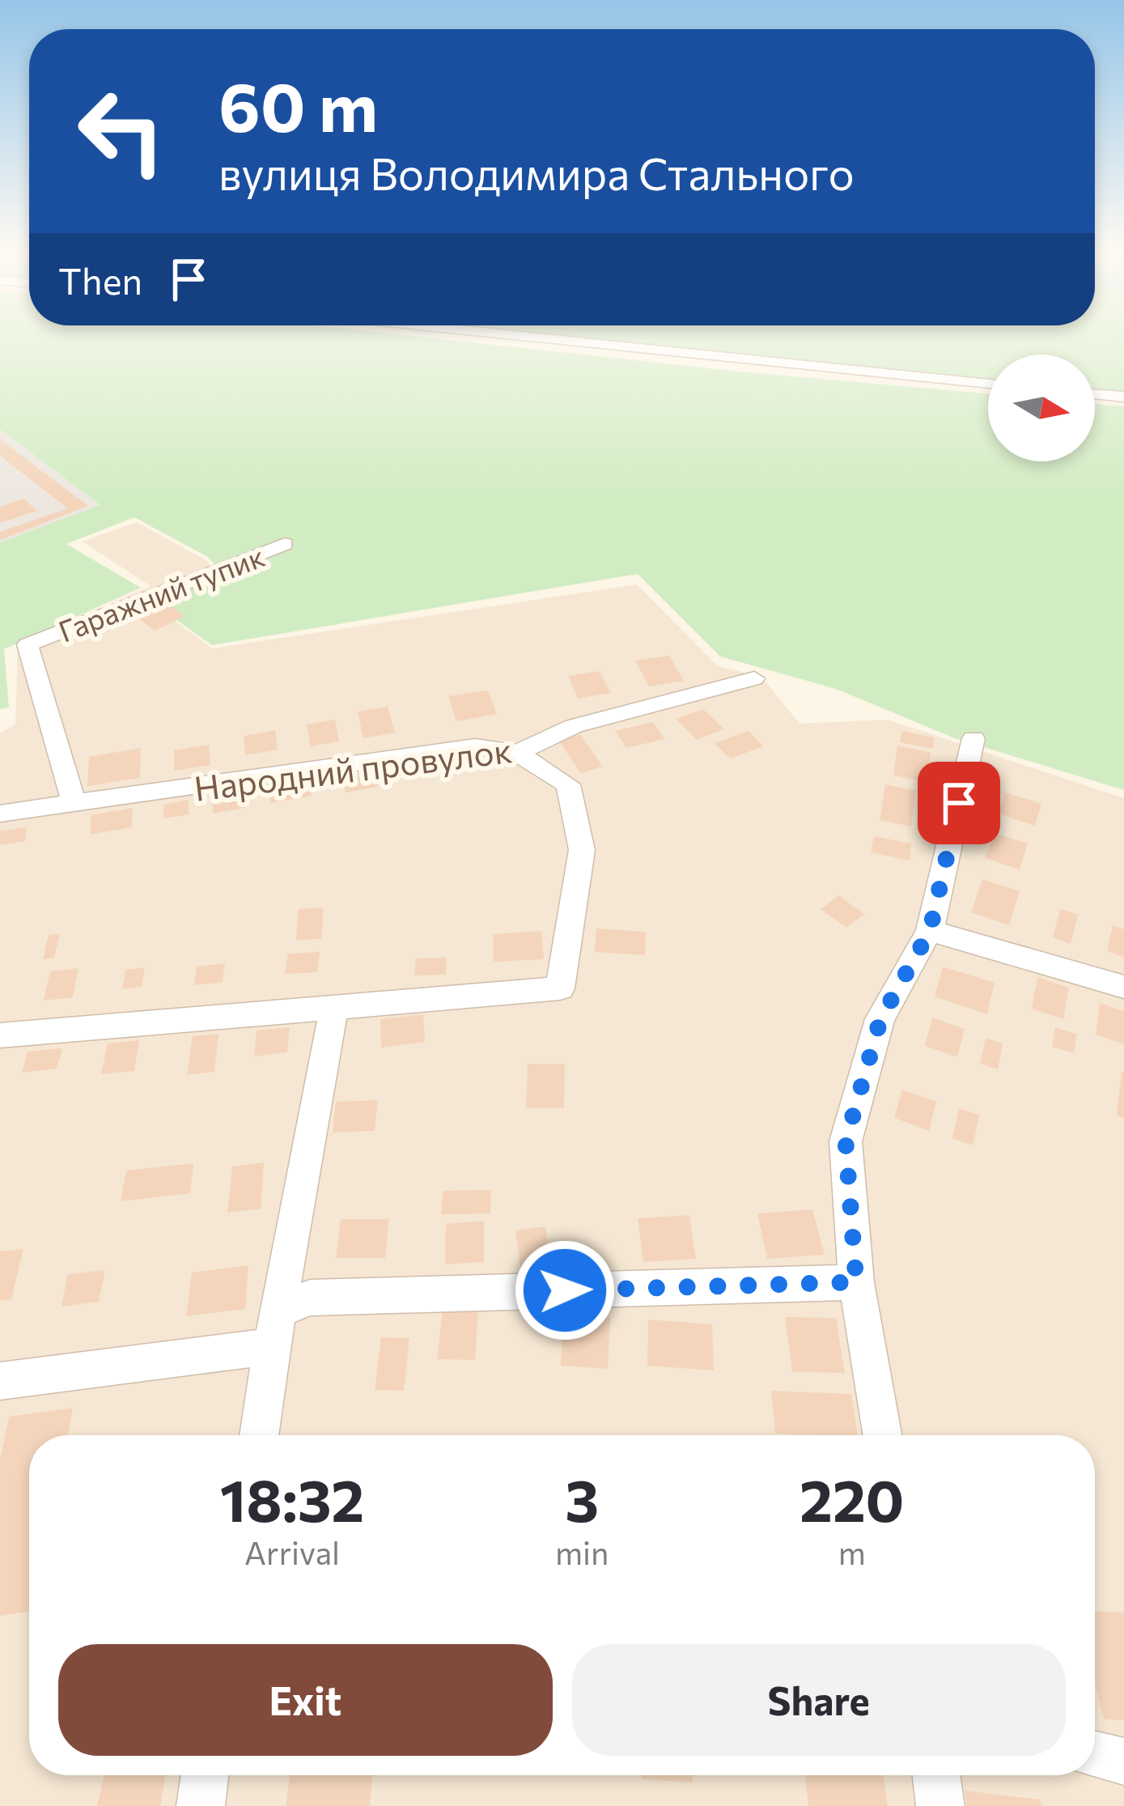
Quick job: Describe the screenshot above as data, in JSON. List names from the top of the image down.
{
  "streets": {
    "street": ["Гаражний тупик", "Народний провулок"]
  },
  "crossings": [
    ["Гаражний тупик", "Народний провулок"]
  ],
  "north": "right",
  "page": {
    "turn": ["60 m", "вулиця Володимира Стального"],
    "then": "Then",
    "eta": [
      "18:32",
      "Arrival",
      "3",
      "min",
      "220",
      "m"
    ],
    "buttons": ["Exit", "Share"]
  }
}
